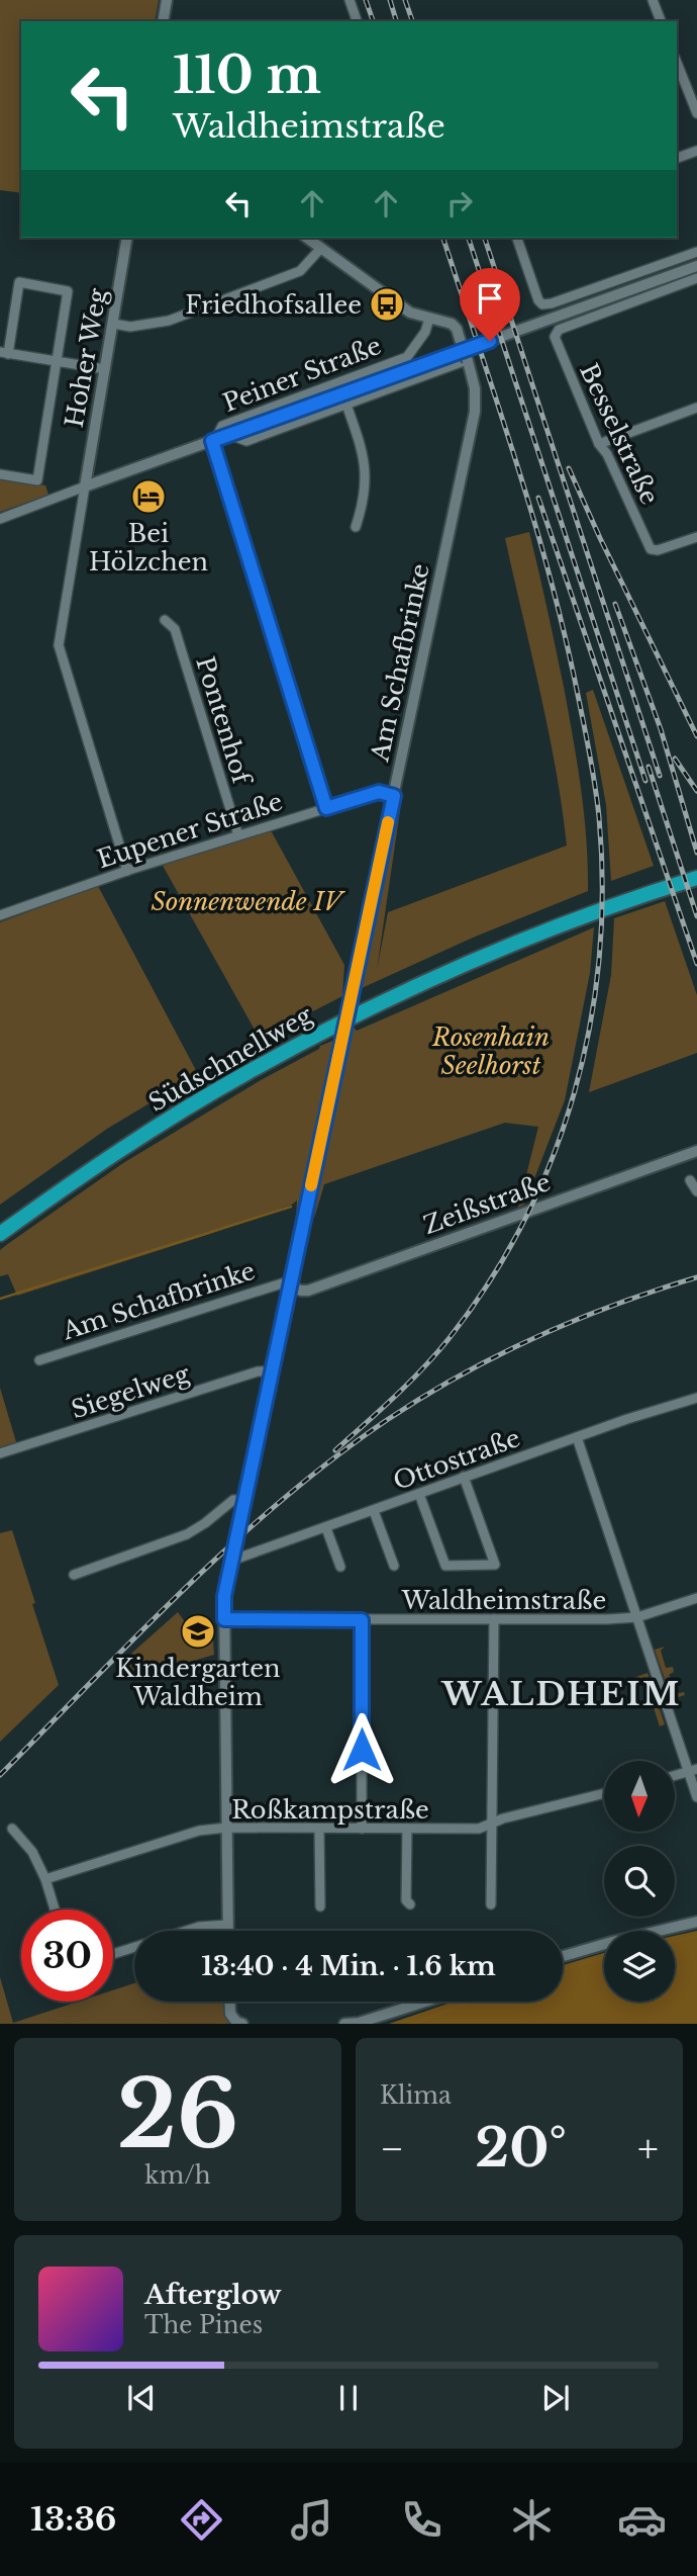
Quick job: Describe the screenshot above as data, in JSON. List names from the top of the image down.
{
  "streets": {
    "highway": ["Südschnellweg"],
    "street": [
      "Hoher Weg",
      "Peiner Straße",
      "Besselstraße",
      "Am Schafbrinke",
      "Pontenhof",
      "Eupener Straße",
      "Zeißstraße",
      "Siegelweg",
      "Ottostraße",
      "Waldheimstraße",
      "Roßkampstraße"
    ]
  },
  "crossings": [
    ["Hoher Weg", "Peiner Straße"],
    ["Peiner Straße", "Am Schafbrinke"],
    ["Am Schafbrinke", "Eupener Straße"],
    ["Am Schafbrinke", "Zeißstraße"],
    ["Am Schafbrinke", "Siegelweg"],
    ["Am Schafbrinke", "Ottostraße"],
    ["Am Schafbrinke", "Waldheimstraße"],
    ["Am Schafbrinke", "Roßkampstraße"],
    ["Pontenhof", "Eupener Straße"]
  ],
  "districts": ["WALDHEIM"],
  "parks": ["Sonnenwende IV", "Rosenhain Seelhorst"],
  "places": {
    "bus stop": ["Friedhofsallee"],
    "hotel": ["Bei Hölzchen"],
    "school or university": ["Kindergarten Waldheim"]
  },
  "north": "bottom",
  "page": {
    "turn": ["110 m", "Waldheimstraße"],
    "limit": "30",
    "trip": "13:40 · 4 Min. · 1.6 km",
    "tile": [
      ["26", "km/h"],
      "Klima"
    ],
    "heat": ["−", "20°", "+"],
    "song": ["Afterglow", "The Pines"],
    "tabs": "13:36"
  }
}
